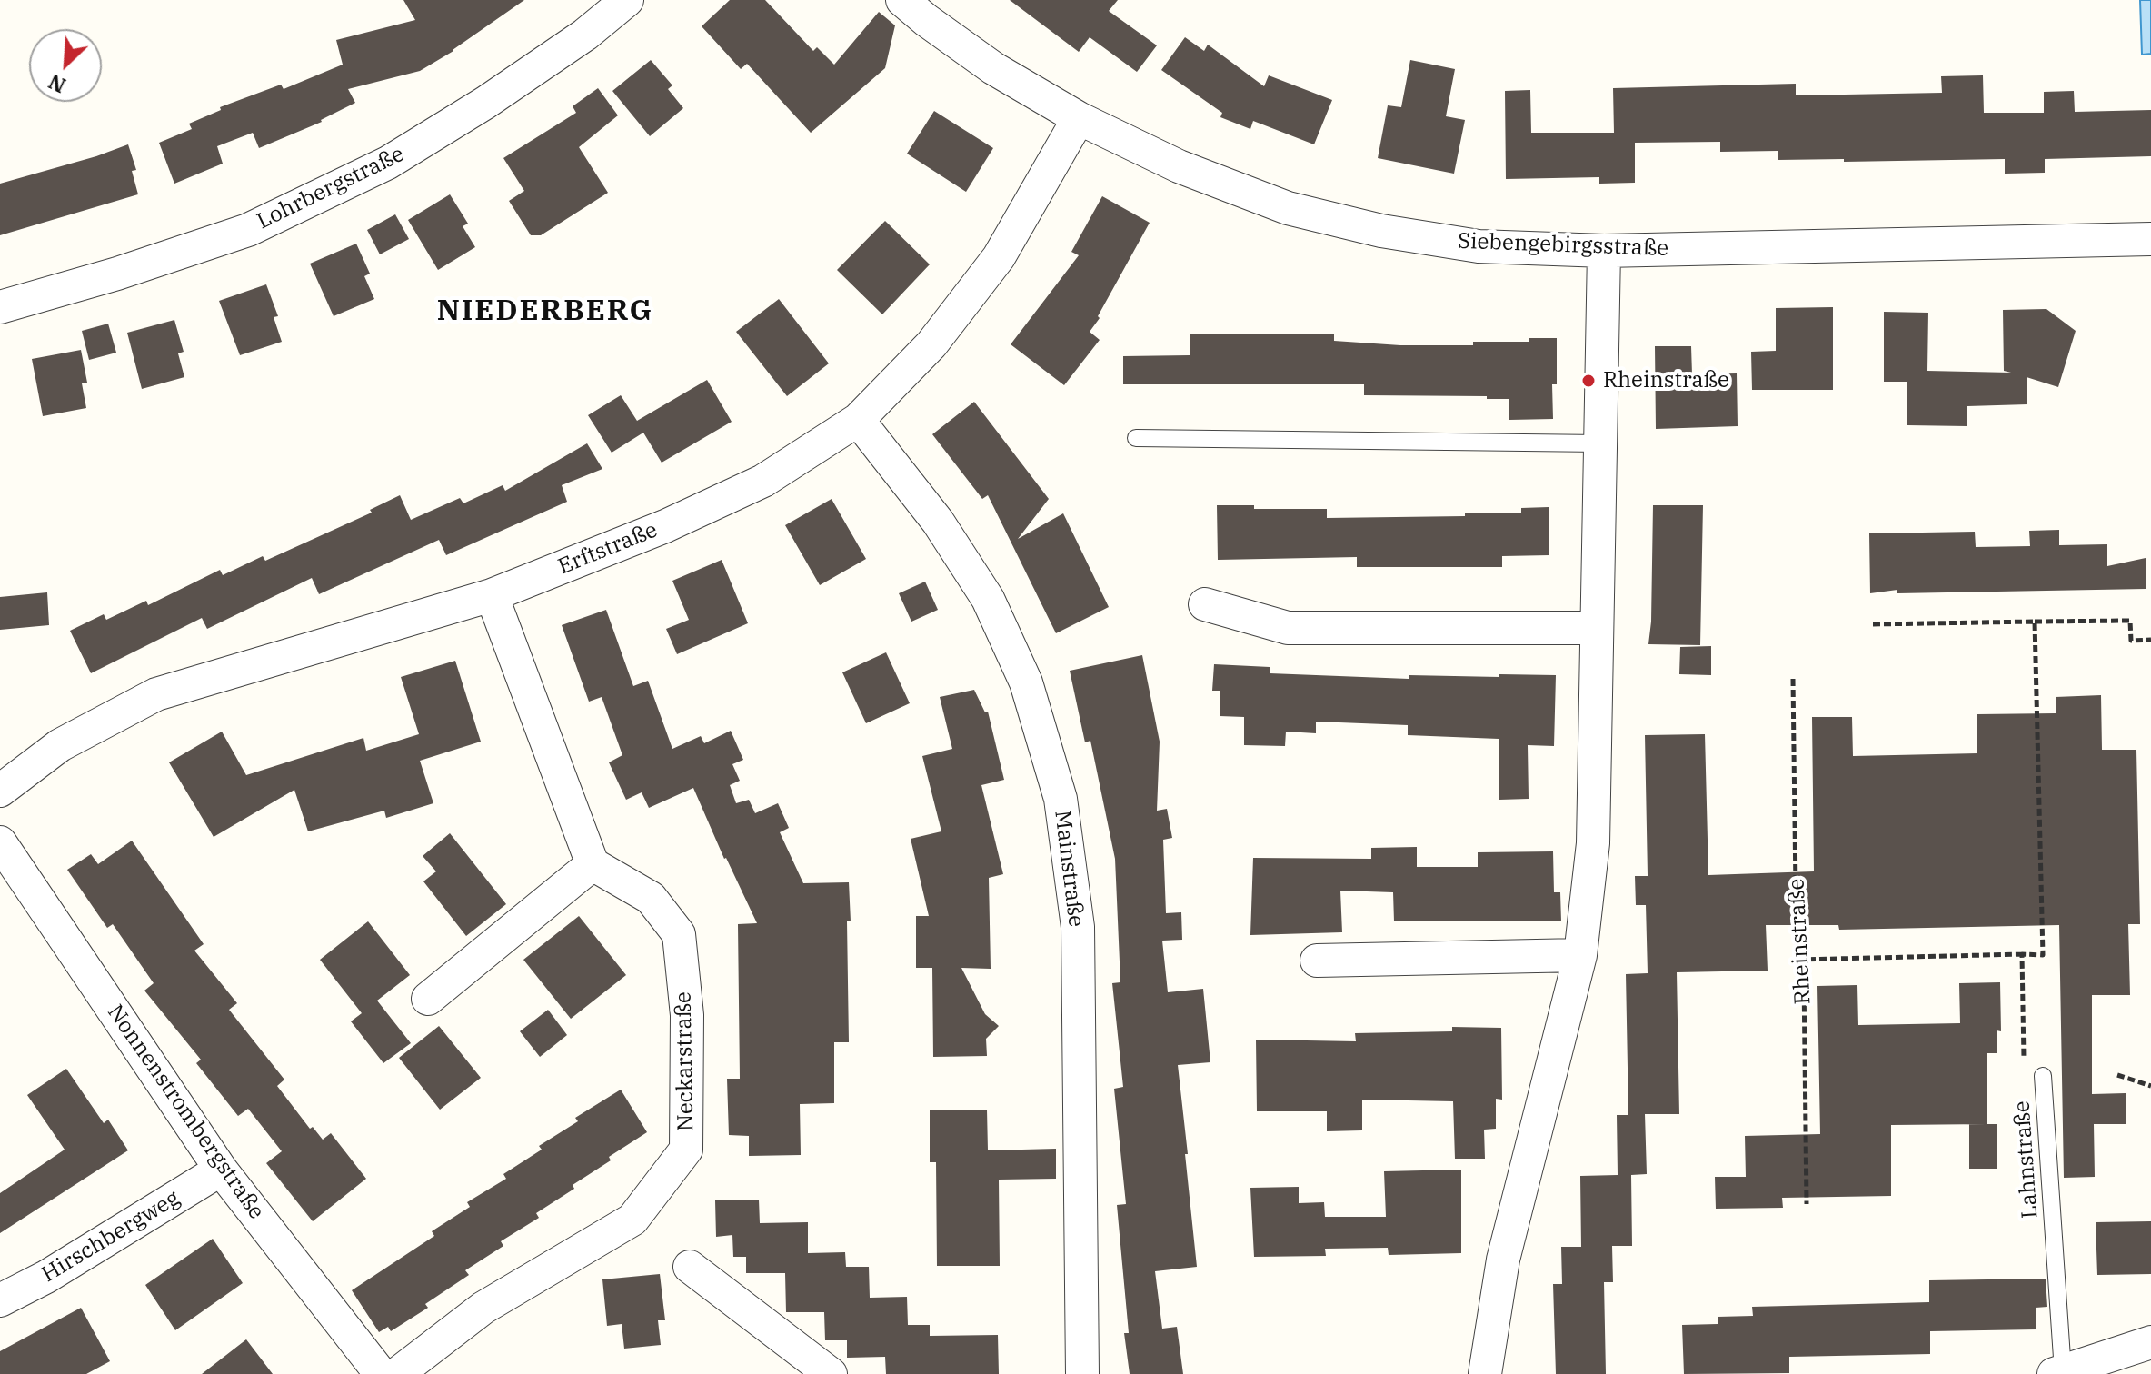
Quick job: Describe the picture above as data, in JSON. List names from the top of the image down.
{
  "streets": {
    "street": [
      "Lohrbergstraße",
      "Siebengebirgsstraße",
      "Erftstraße",
      "Mainstraße",
      "Neckarstraße",
      "Nonnenstrombergstraße",
      "Hirschbergweg"
    ],
    "lane": ["Lahnstraße"],
    "path": ["Rheinstraße"]
  },
  "crossings": [
    ["Siebengebirgsstraße", "Erftstraße"],
    ["Erftstraße", "Mainstraße"],
    ["Nonnenstrombergstraße", "Hirschbergweg"]
  ],
  "districts": ["NIEDERBERG"],
  "places": ["Rheinstraße"],
  "north": "bottom left"
}
